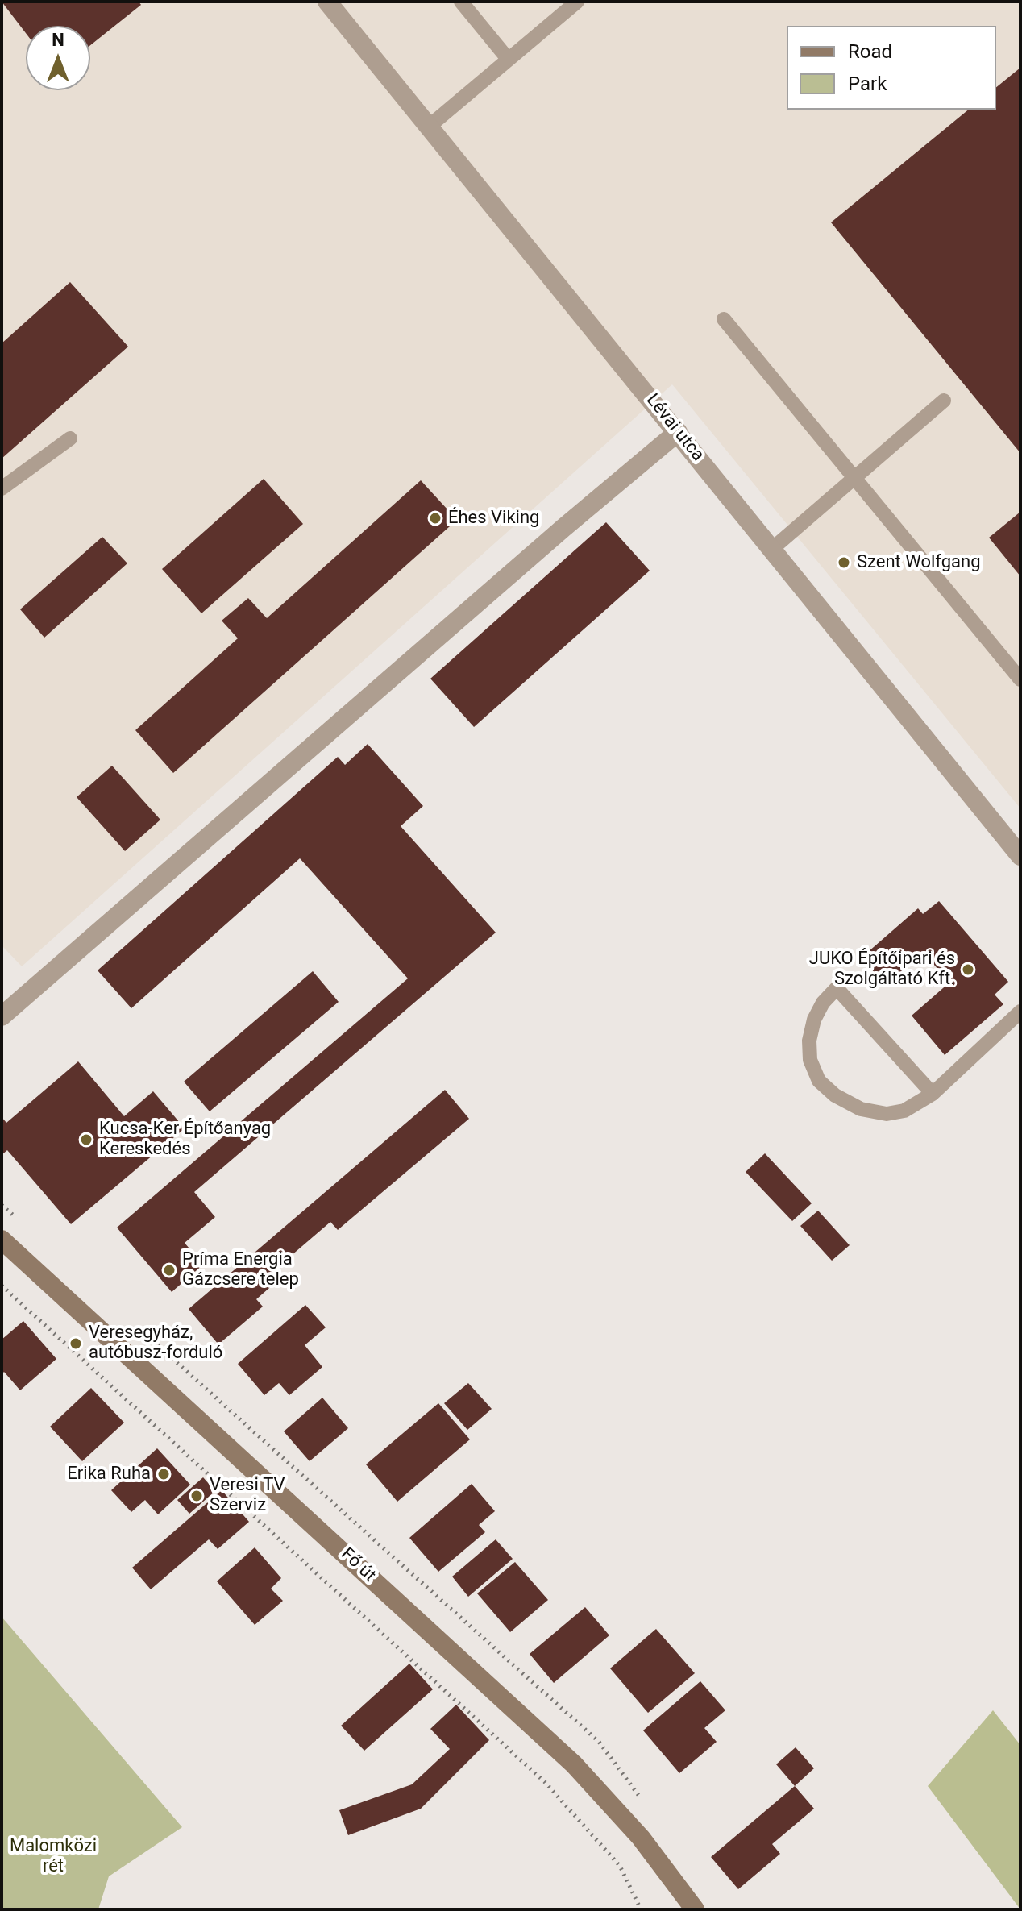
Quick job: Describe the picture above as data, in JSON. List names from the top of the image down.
{
  "streets": {
    "main road": ["Fő út"],
    "street": ["Lévai utca"]
  },
  "parks": ["Malomközi rét"],
  "places": [
    "Éhes Viking",
    "Szent Wolfgang",
    "JUKO Építőipari és Szolgáltató Kft.",
    "Kucsa-Ker Építőanyag Kereskedés",
    "Príma Energia Gázcsere telep",
    "Veresegyház, autóbusz-forduló",
    "Erika Ruha",
    "Veresi TV Szerviz"
  ],
  "legend": ["Road", "Park"],
  "north": "top"
}
